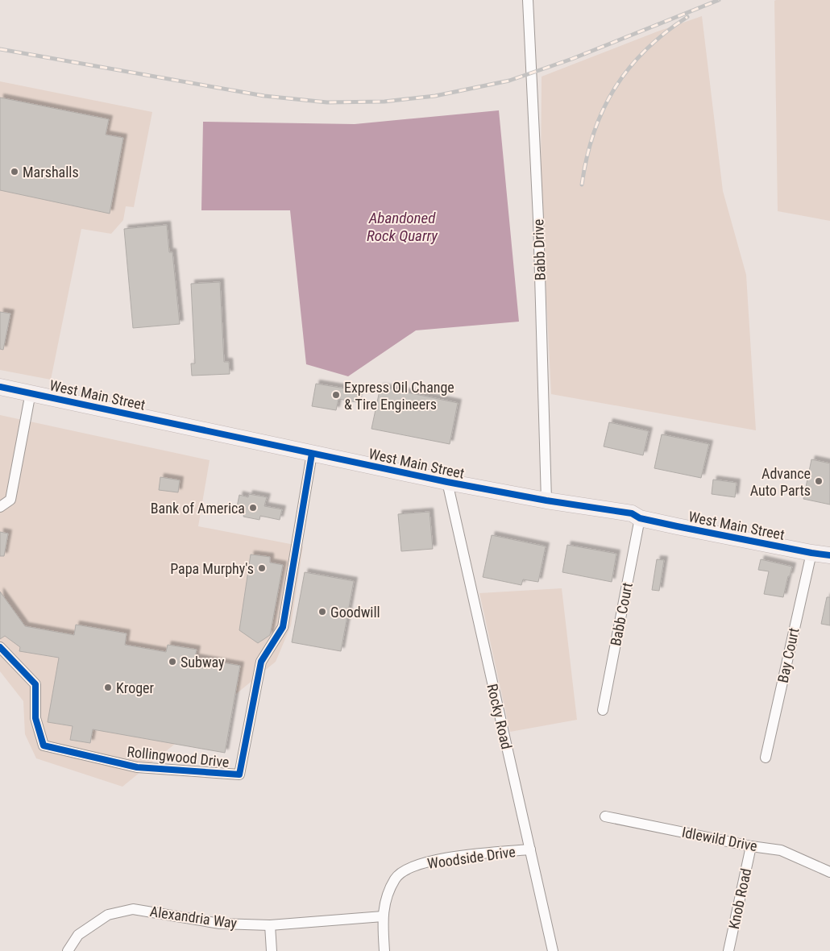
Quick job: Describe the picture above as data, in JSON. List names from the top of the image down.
{
  "streets": {
    "main road": ["West Main Street"],
    "street": [
      "Babb Drive",
      "Babb Court",
      "Bay Court",
      "Rocky Road",
      "Rollingwood Drive",
      "Idlewild Drive",
      "Woodside Drive",
      "Knob Road",
      "Alexandria Way"
    ]
  },
  "crossings": [
    ["Babb Drive", "West Main Street"],
    ["West Main Street", "Babb Court"],
    ["West Main Street", "Bay Court"],
    ["West Main Street", "Rocky Road"],
    ["West Main Street", "Rollingwood Drive"],
    ["Rocky Road", "Woodside Drive"],
    ["Idlewild Drive", "Knob Road"],
    ["Woodside Drive", "Alexandria Way"]
  ],
  "water": ["Abandoned Rock Quarry"],
  "places": [
    "Marshalls",
    "Express Oil Change & Tire Engineers",
    "Advance Auto Parts",
    "Bank of America",
    "Papa Murphy's",
    "Goodwill",
    "Subway",
    "Kroger"
  ]
}
